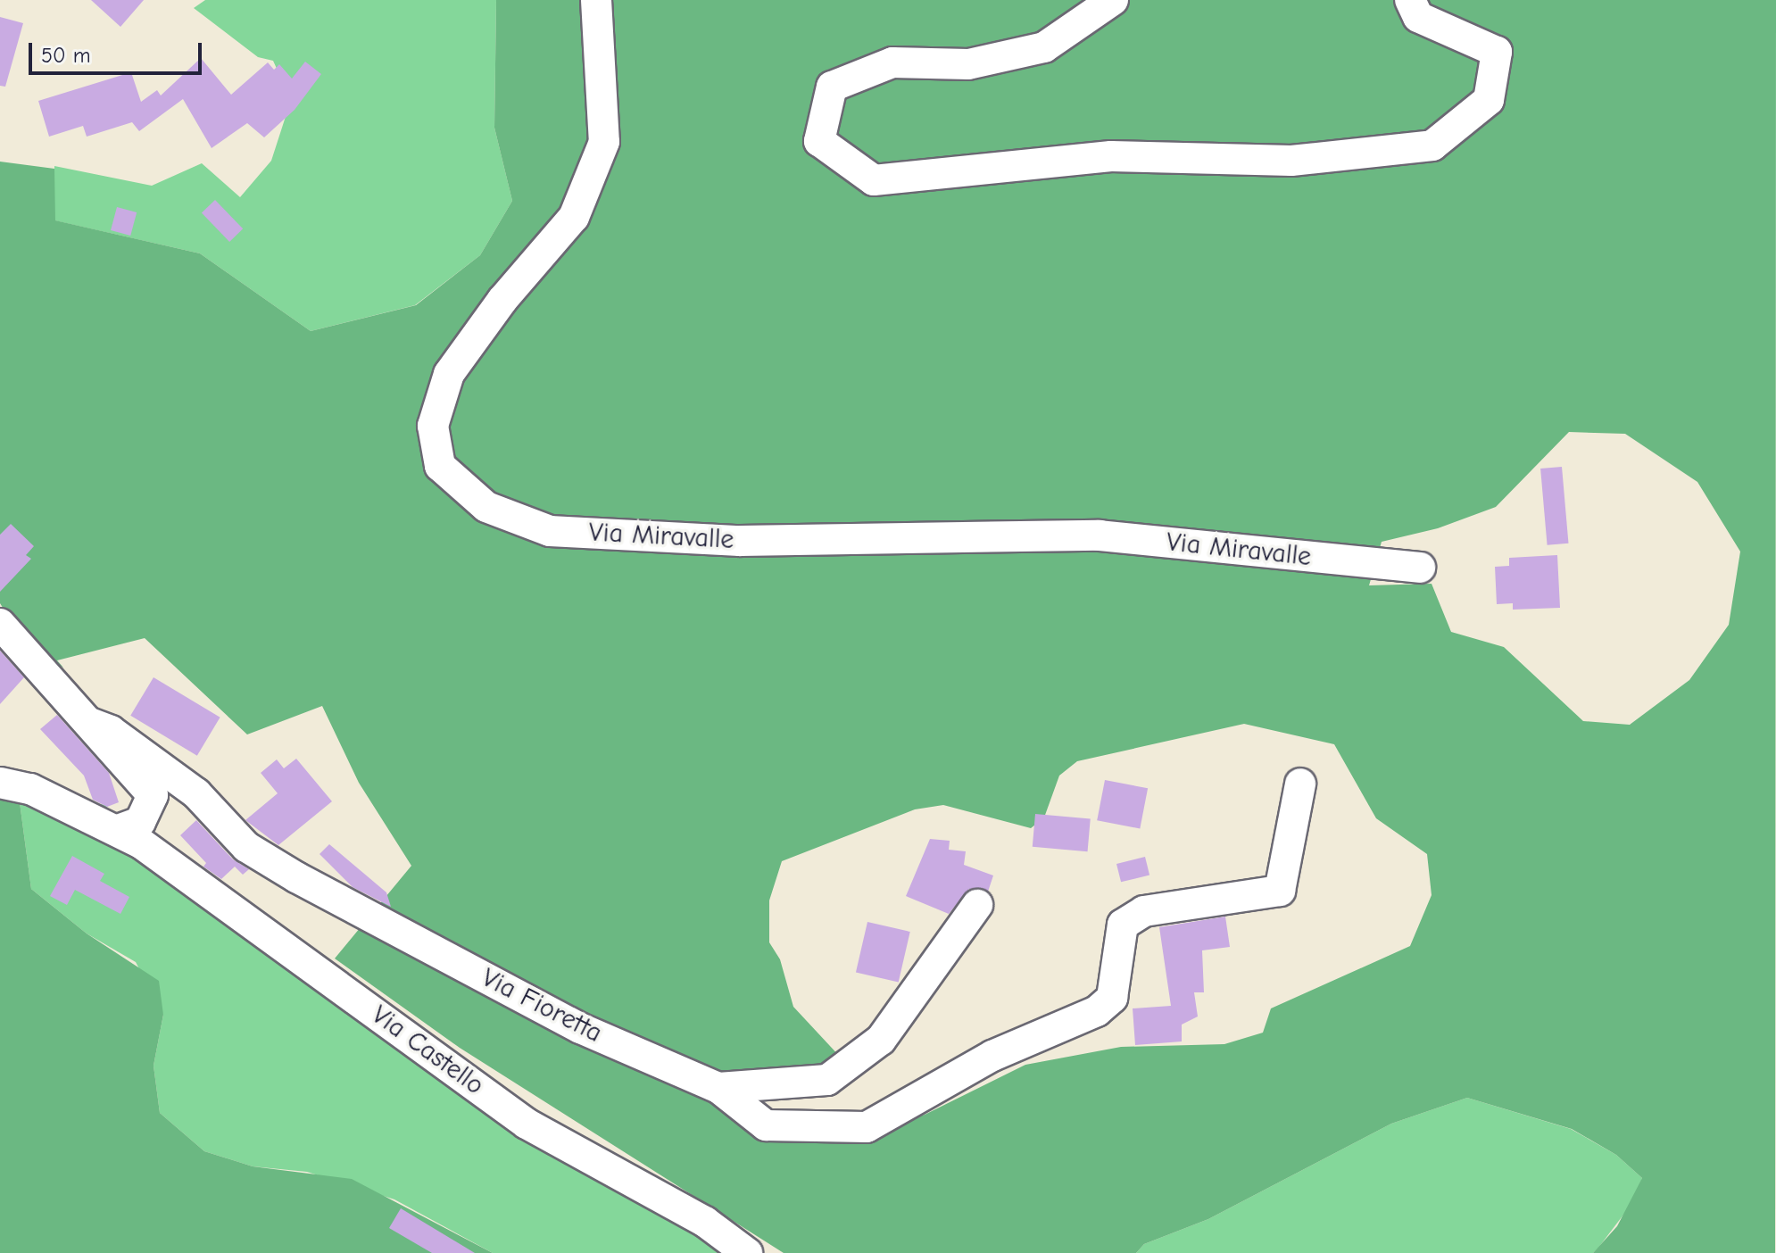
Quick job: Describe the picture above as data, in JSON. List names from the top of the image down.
{
  "streets": {
    "street": ["Via Miravalle", "Via Fioretta", "Via Castello"]
  },
  "scale_bar": "50 m"
}
